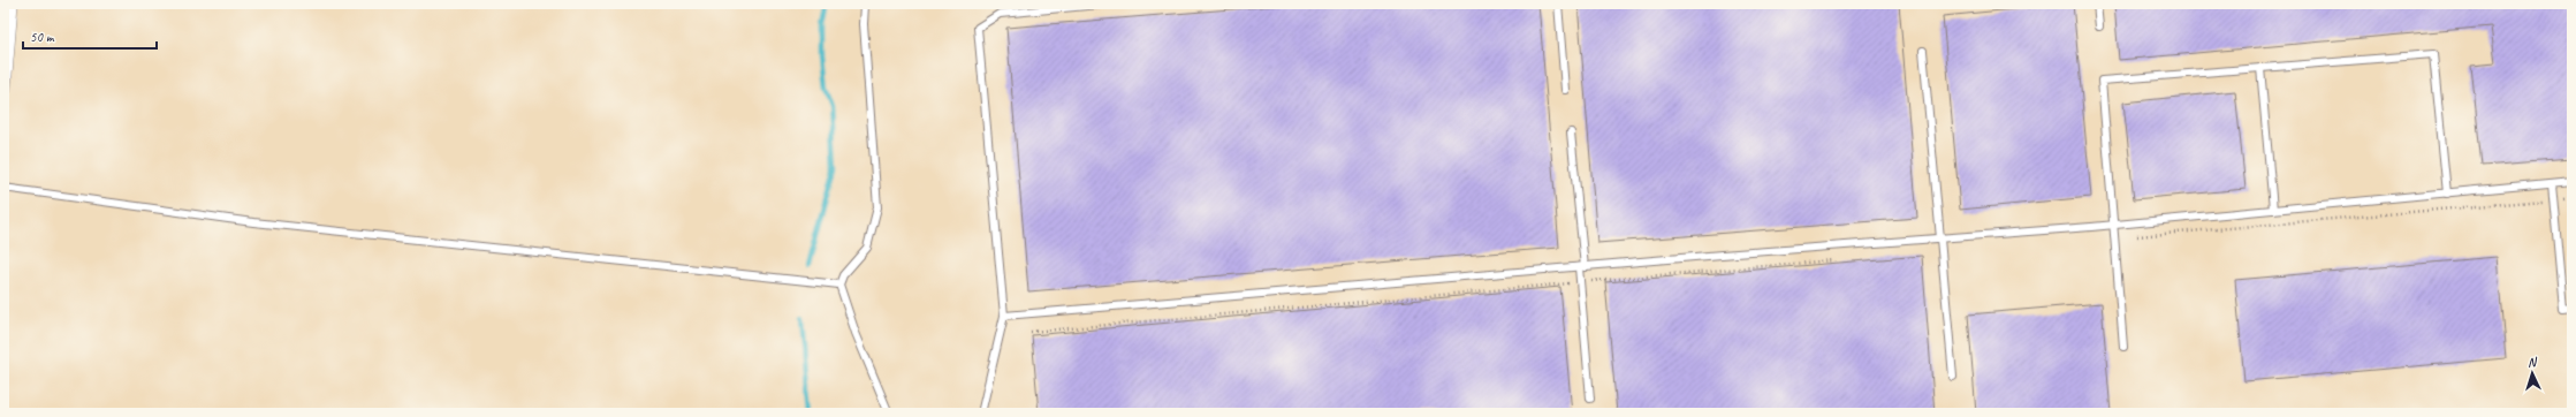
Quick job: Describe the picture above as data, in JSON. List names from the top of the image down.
{
  "scale_bar": "50 m",
  "north": "top"
}
